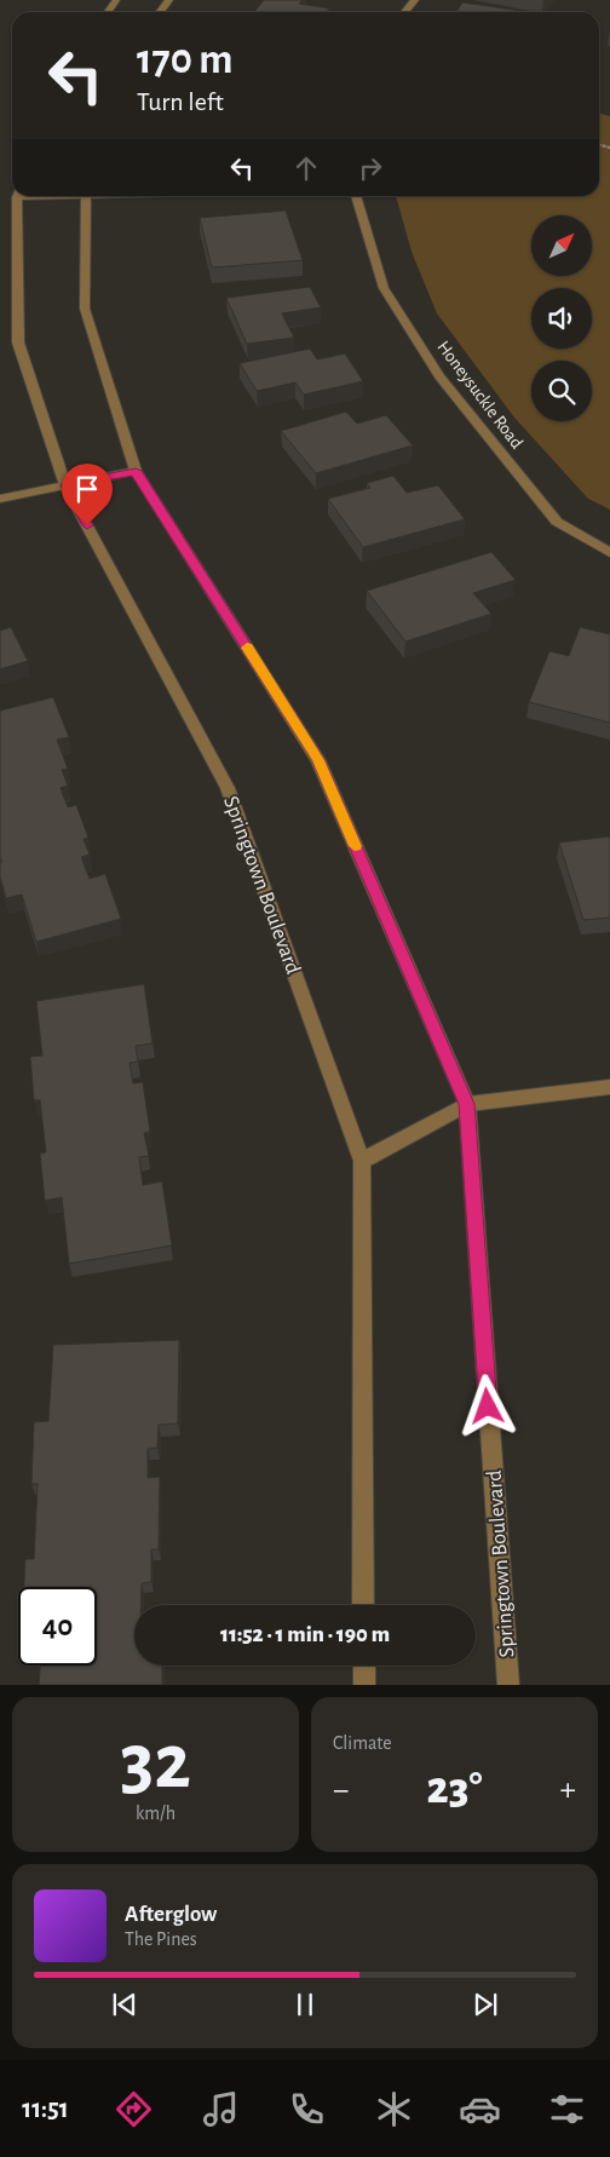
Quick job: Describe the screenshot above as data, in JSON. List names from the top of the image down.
{
  "streets": {
    "street": ["Honeysuckle Road", "Springtown Boulevard"]
  },
  "north": "top right",
  "page": {
    "turn": ["170 m", "Turn left"],
    "limit": "40",
    "trip": "11:52 · 1 min · 190 m",
    "tile": [
      ["32", "km/h"],
      "Climate"
    ],
    "heat": ["−", "23°", "+"],
    "song": ["Afterglow", "The Pines"],
    "tabs": "11:51"
  }
}
